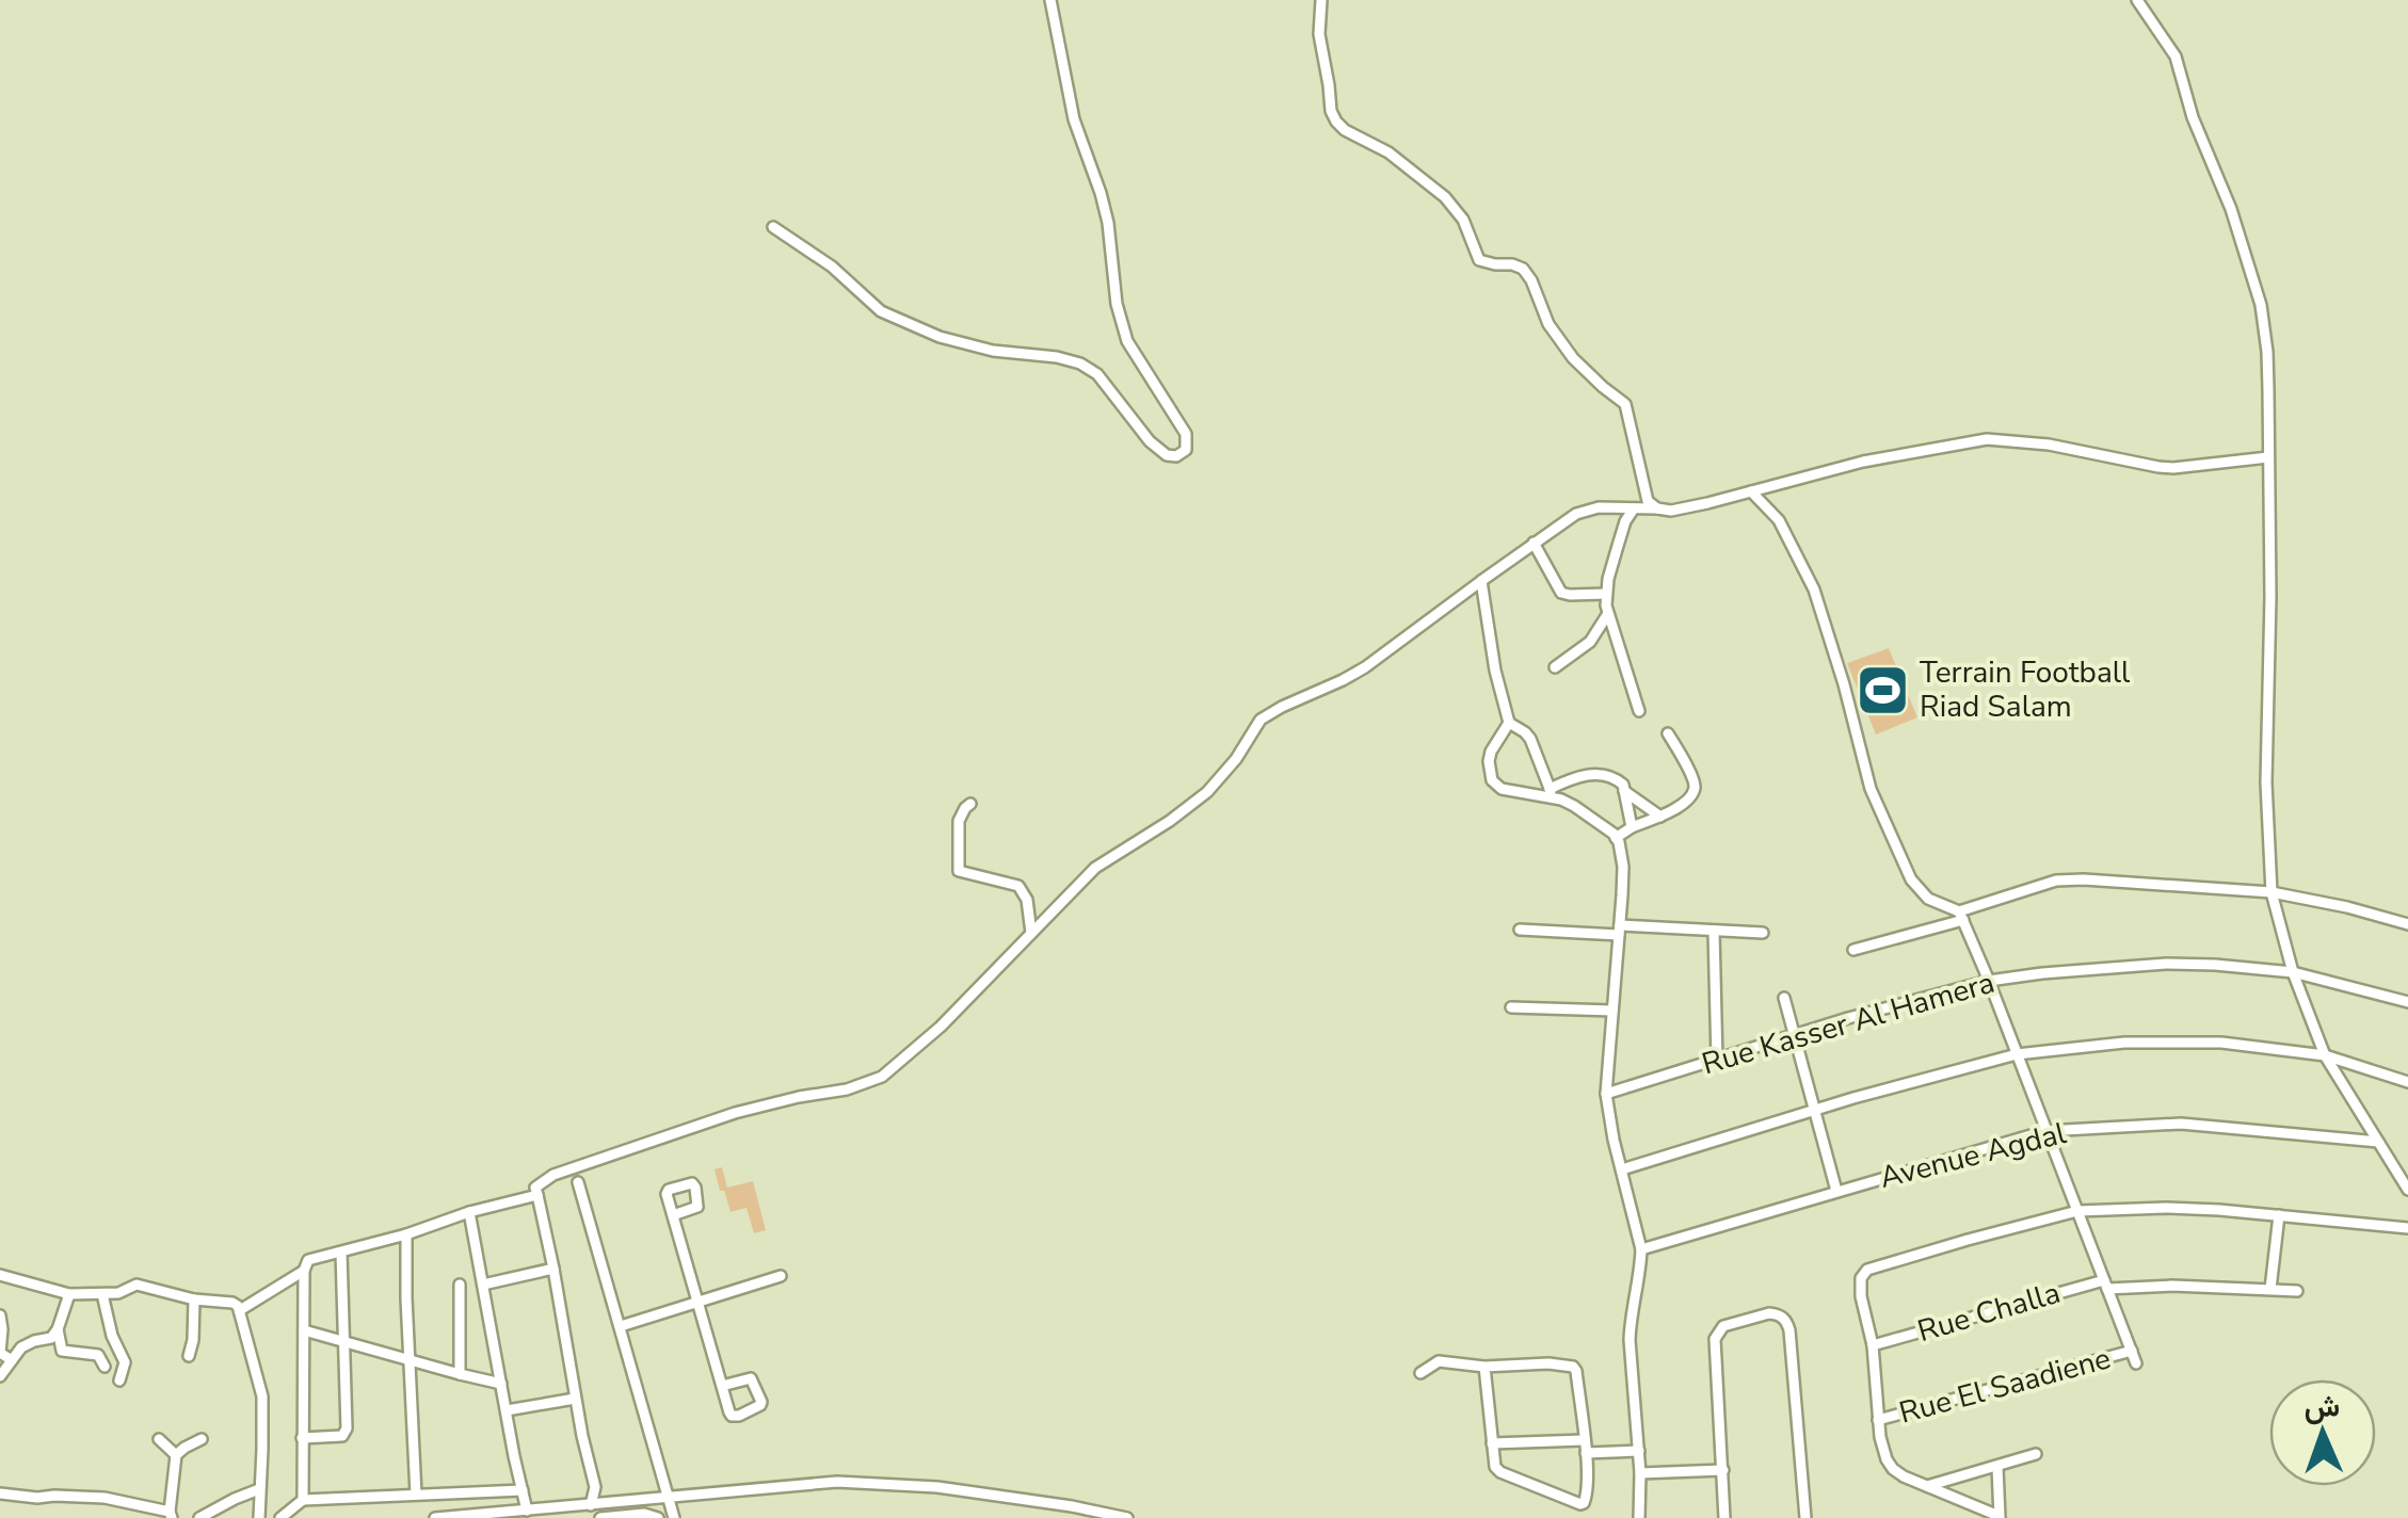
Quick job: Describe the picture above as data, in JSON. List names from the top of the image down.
{
  "streets": {
    "street": [
      "Rue Kasser Al Hamera",
      "Avenue Agdal",
      "Rue Challa",
      "Rue El Saadiene"
    ]
  },
  "places": {
    "sports": ["Terrain Football Riad Salam"]
  },
  "north": "top"
}
